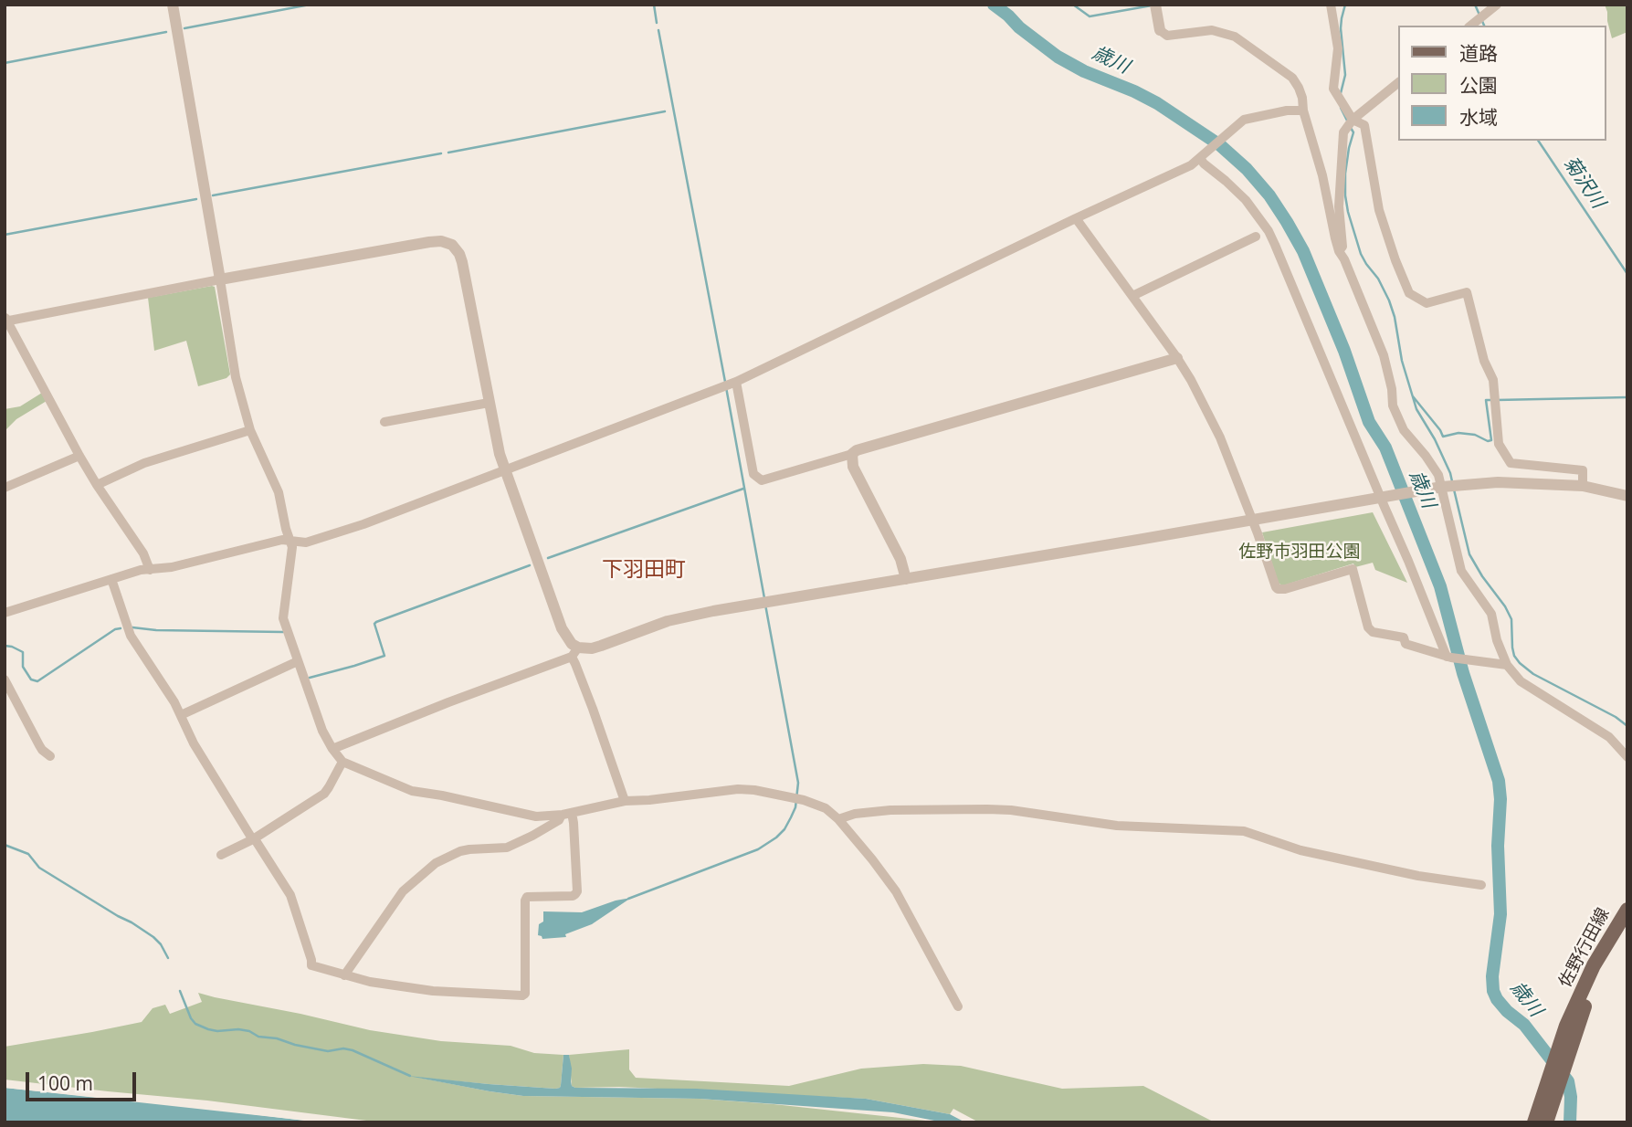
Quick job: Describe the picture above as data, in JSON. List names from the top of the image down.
{
  "streets": {
    "main road": ["佐野行田線"]
  },
  "districts": ["下羽田町"],
  "water": ["歳川", "菊沢川"],
  "parks": ["佐野市羽田公園"],
  "legend": ["道路", "公園", "水域"],
  "scale_bar": "100 m"
}
